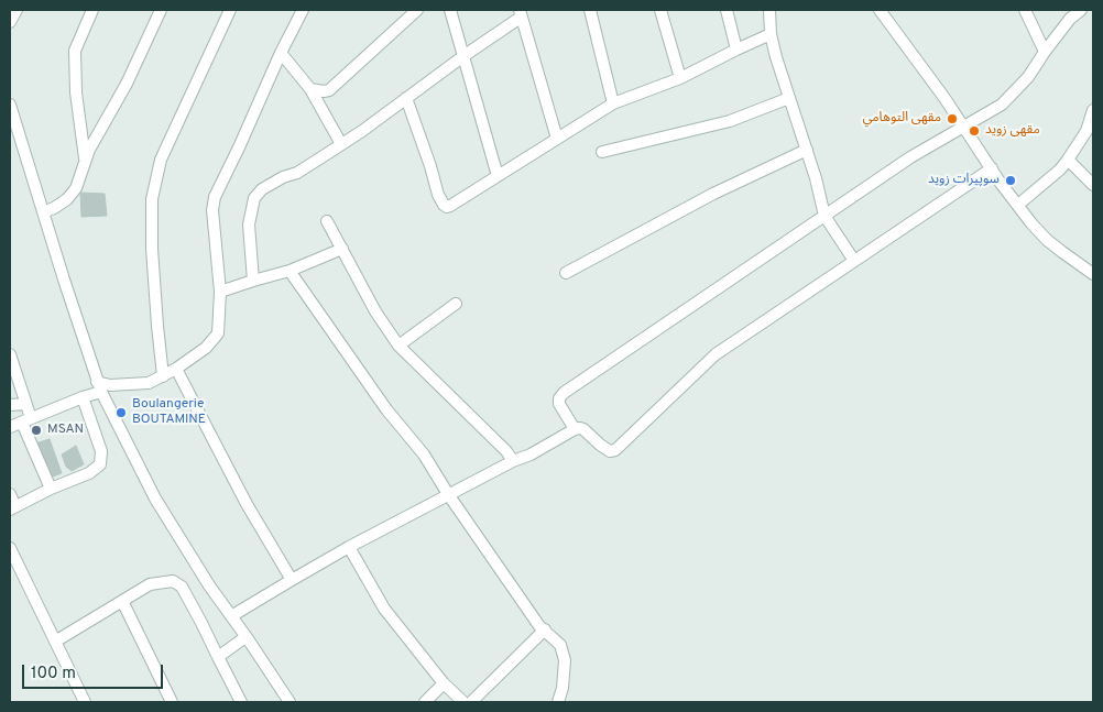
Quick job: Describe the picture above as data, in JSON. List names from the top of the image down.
{
  "places": [
    "مقهى التوهامي",
    "مقهى زويد",
    "سوپيرات زويد",
    "Boulangerie BOUTAMINE",
    "MSAN"
  ],
  "scale_bar": "100 m"
}
